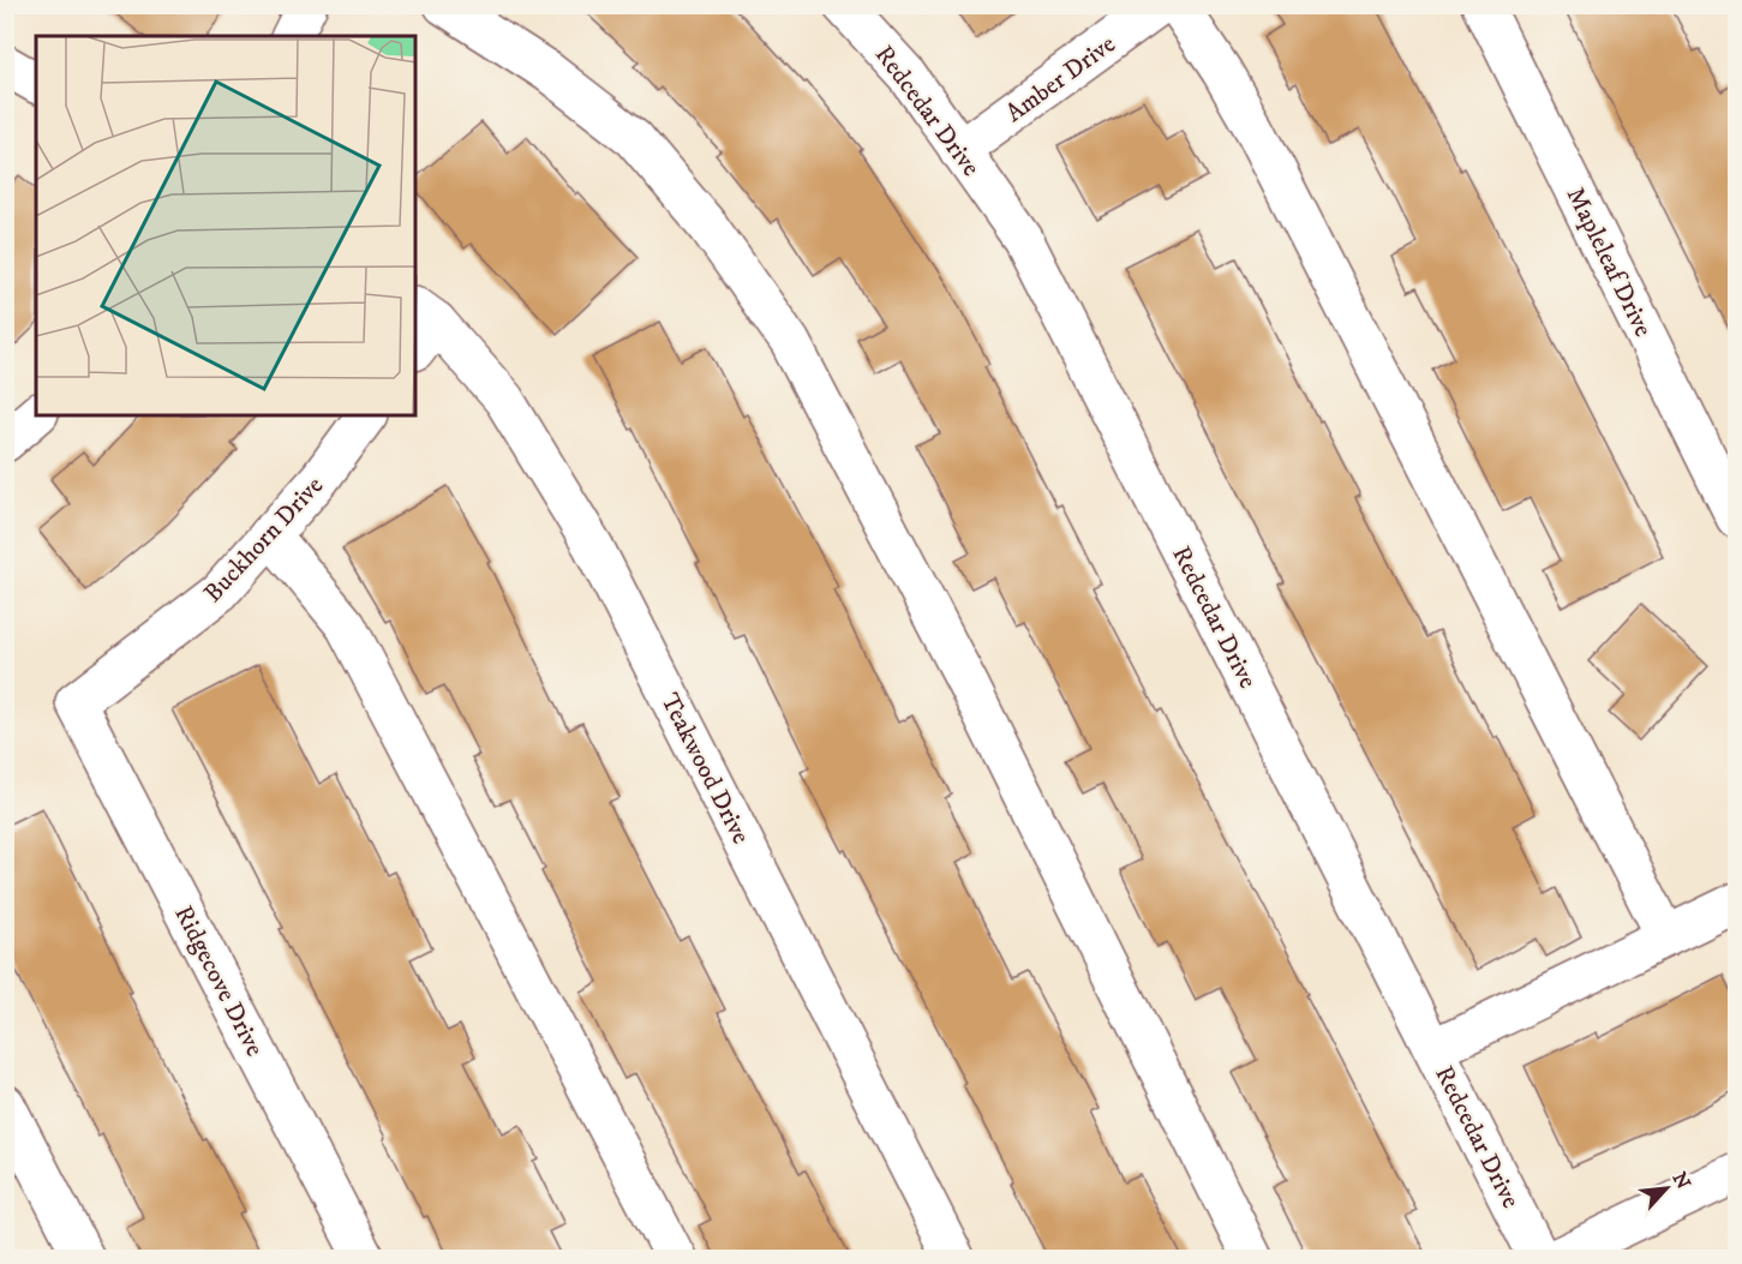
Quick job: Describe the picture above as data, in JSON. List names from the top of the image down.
{
  "streets": {
    "street": [
      "Amber Drive",
      "Redcedar Drive",
      "Mapleleaf Drive",
      "Buckhorn Drive",
      "Teakwood Drive",
      "Ridgecove Drive"
    ]
  },
  "crossings": [
    ["Amber Drive", "Redcedar Drive"],
    ["Buckhorn Drive", "Ridgecove Drive"]
  ],
  "north": "top right"
}
